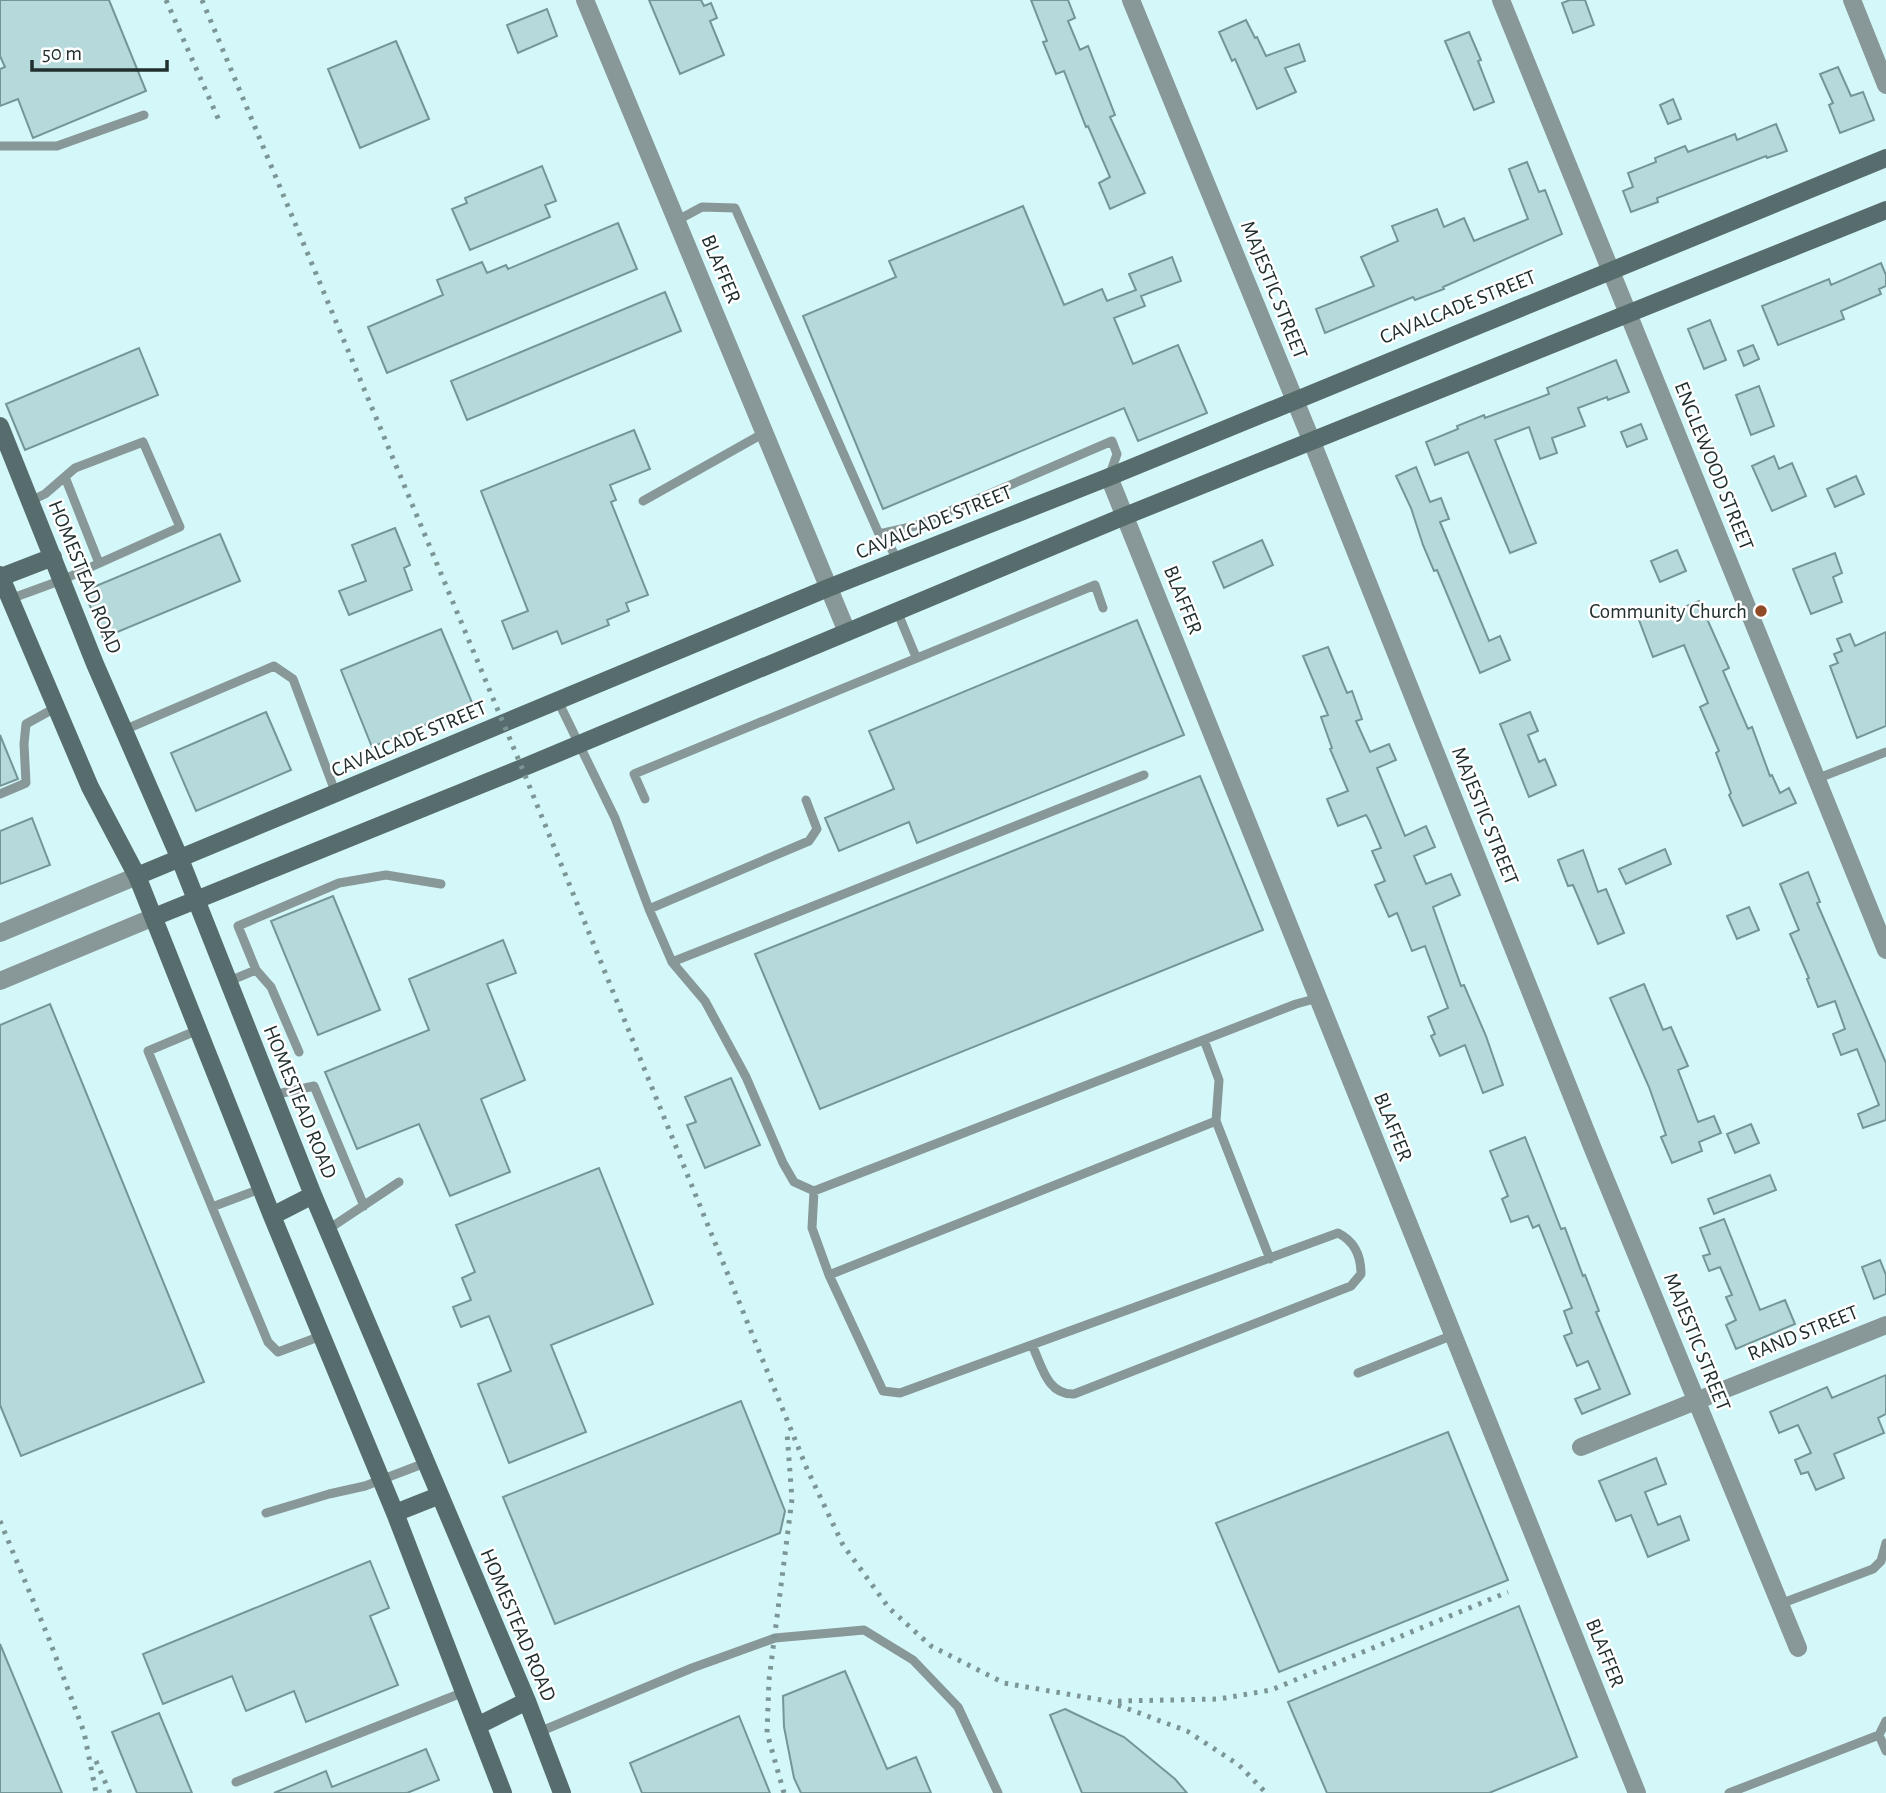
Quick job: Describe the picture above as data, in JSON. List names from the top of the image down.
{
  "streets": {
    "main road": ["CAVALCADE STREET", "HOMESTEAD ROAD"],
    "street": [
      "BLAFFER",
      "MAJESTIC STREET",
      "ENGLEWOOD STREET",
      "RAND STREET"
    ]
  },
  "crossings": [
    ["BLAFFER", "CAVALCADE STREET"],
    ["MAJESTIC STREET", "CAVALCADE STREET"],
    ["MAJESTIC STREET", "RAND STREET"],
    ["CAVALCADE STREET", "ENGLEWOOD STREET"],
    ["CAVALCADE STREET", "HOMESTEAD ROAD"]
  ],
  "places": ["Community Church"],
  "scale_bar": "50 m"
}
